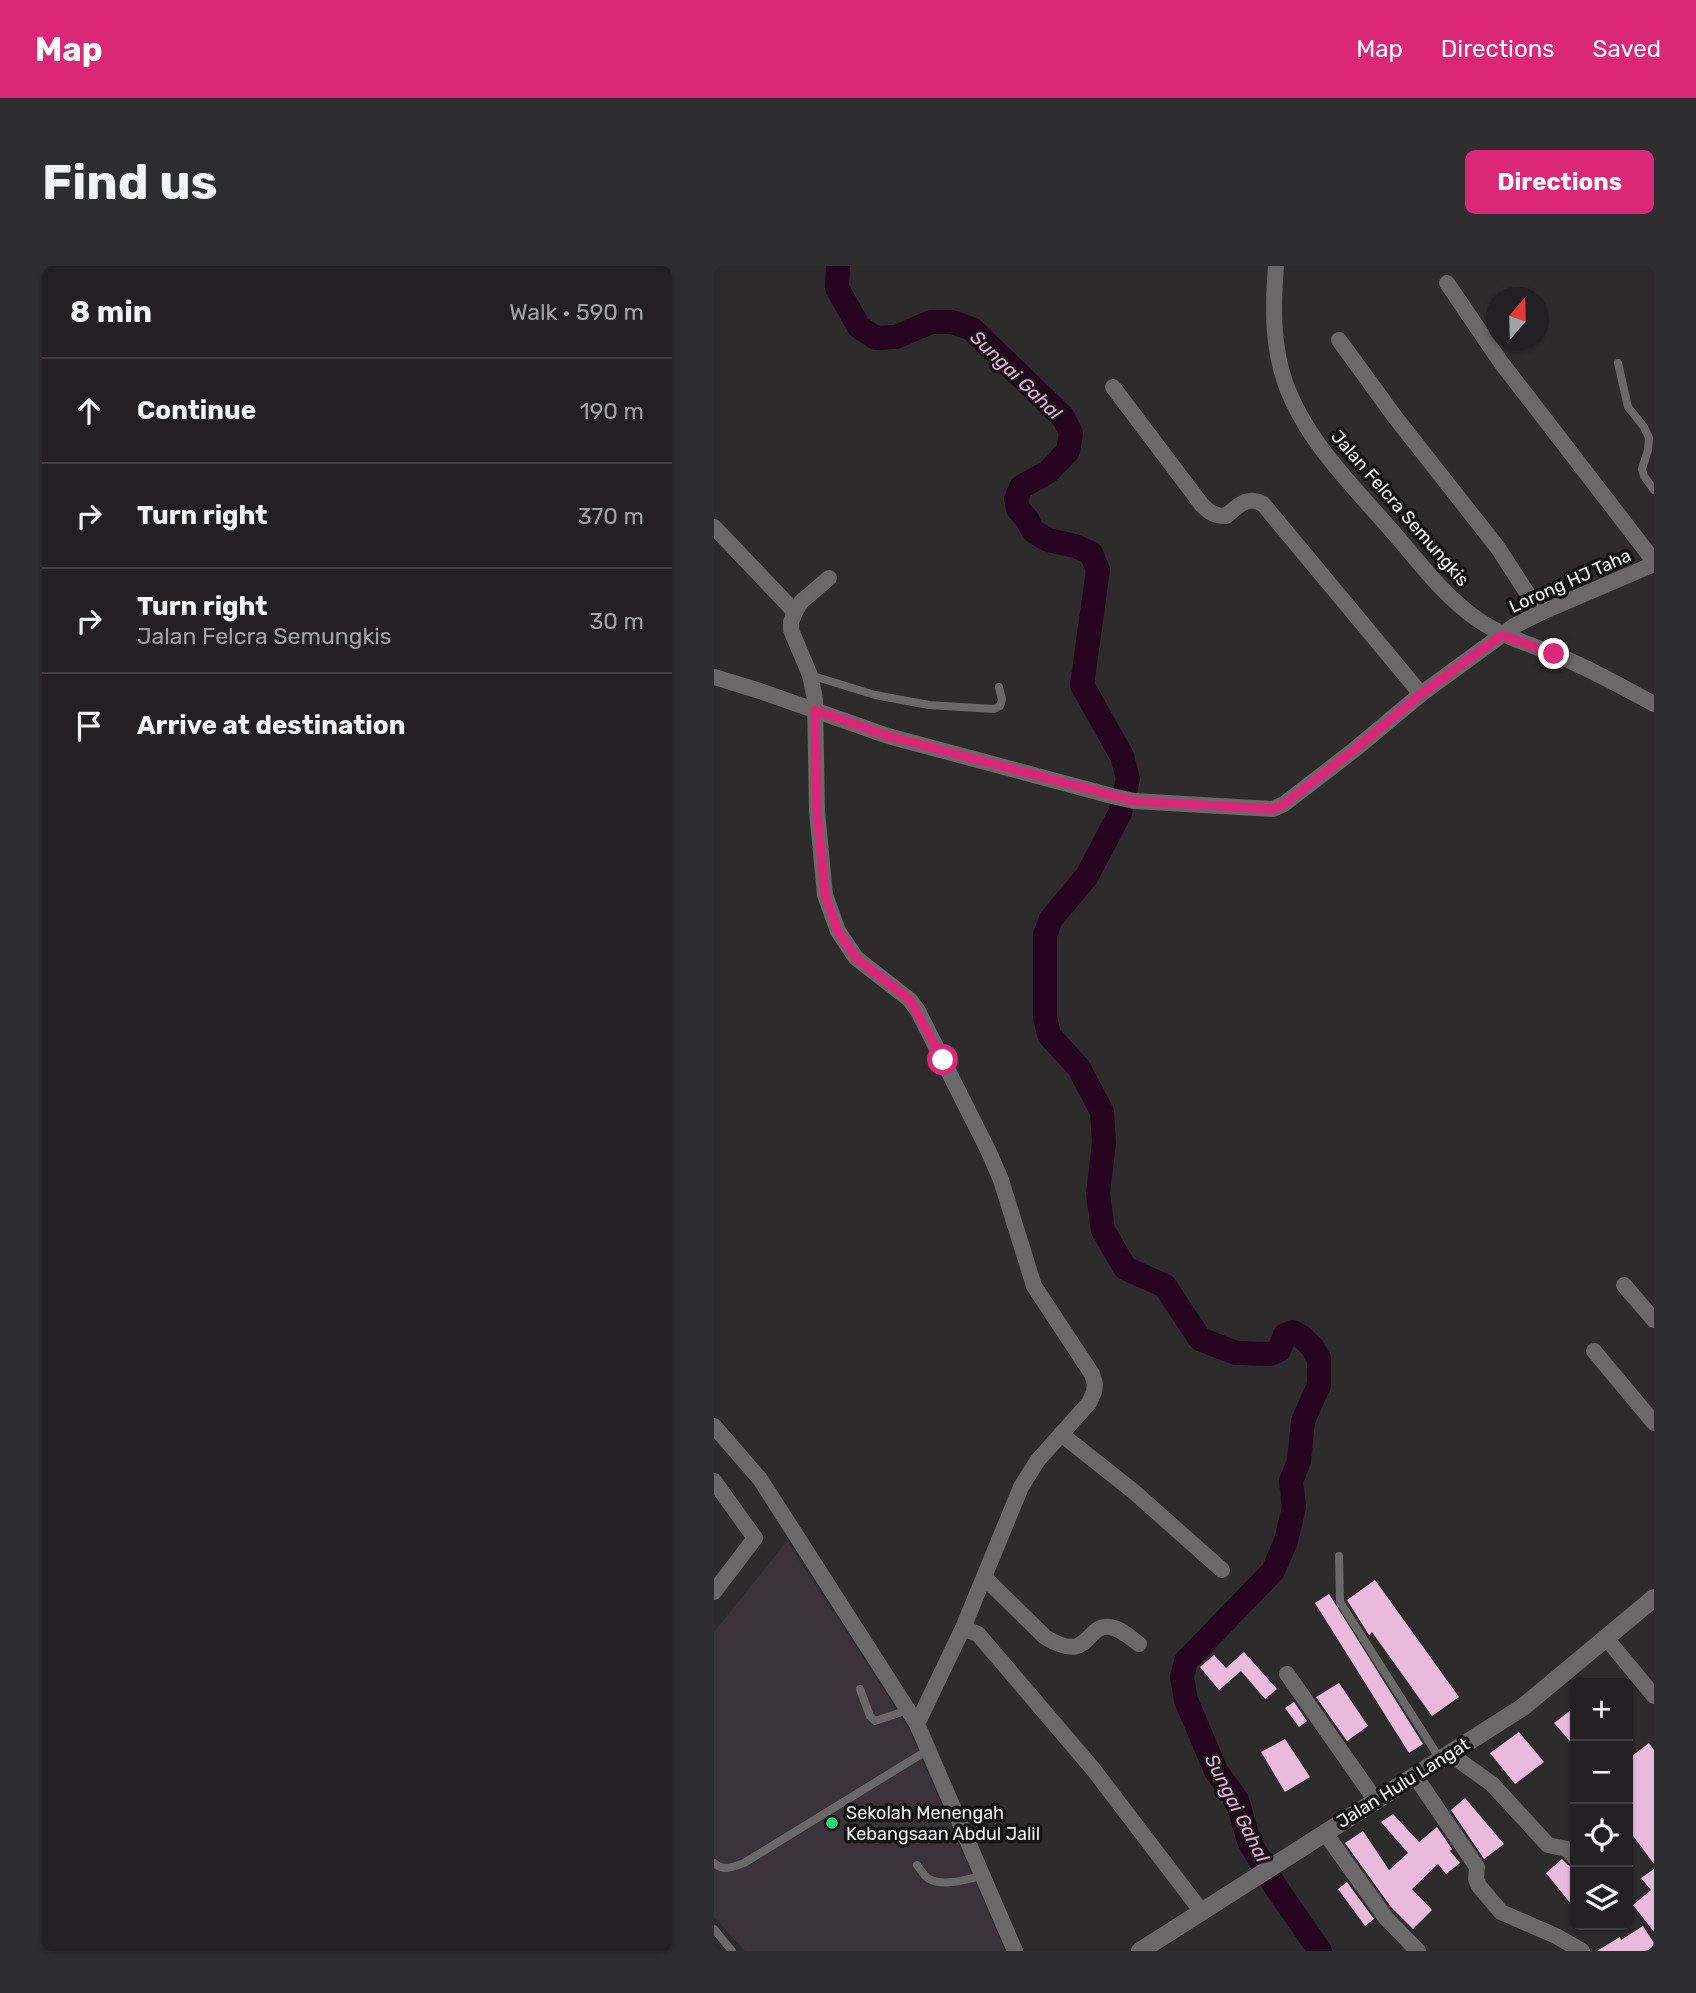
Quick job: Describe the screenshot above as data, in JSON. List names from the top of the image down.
{
  "streets": {
    "street": ["Jalan Felcra Semungkis", "Lorong HJ Taha", "Jalan Hulu Langat"]
  },
  "crossings": [
    ["Jalan Felcra Semungkis", "Lorong HJ Taha"]
  ],
  "water": ["Sungai Gahal"],
  "places": ["Sekolah Menengah Kebangsaan Abdul Jalil"],
  "north": "top",
  "page": {
    "header": "Map",
    "nav": ["Map", "Directions", "Saved"],
    "buttons": "Directions",
    "title": "Find us",
    "heading": ["8 min", "Walk · 590 m"],
    "list": [
      ["Continue", "190 m"],
      ["Turn right", "370 m"],
      ["Turn right", "Jalan Felcra Semungkis", "30 m"],
      "Arrive at destination"
    ],
    "map_buttons": ["+", "−"]
  }
}
